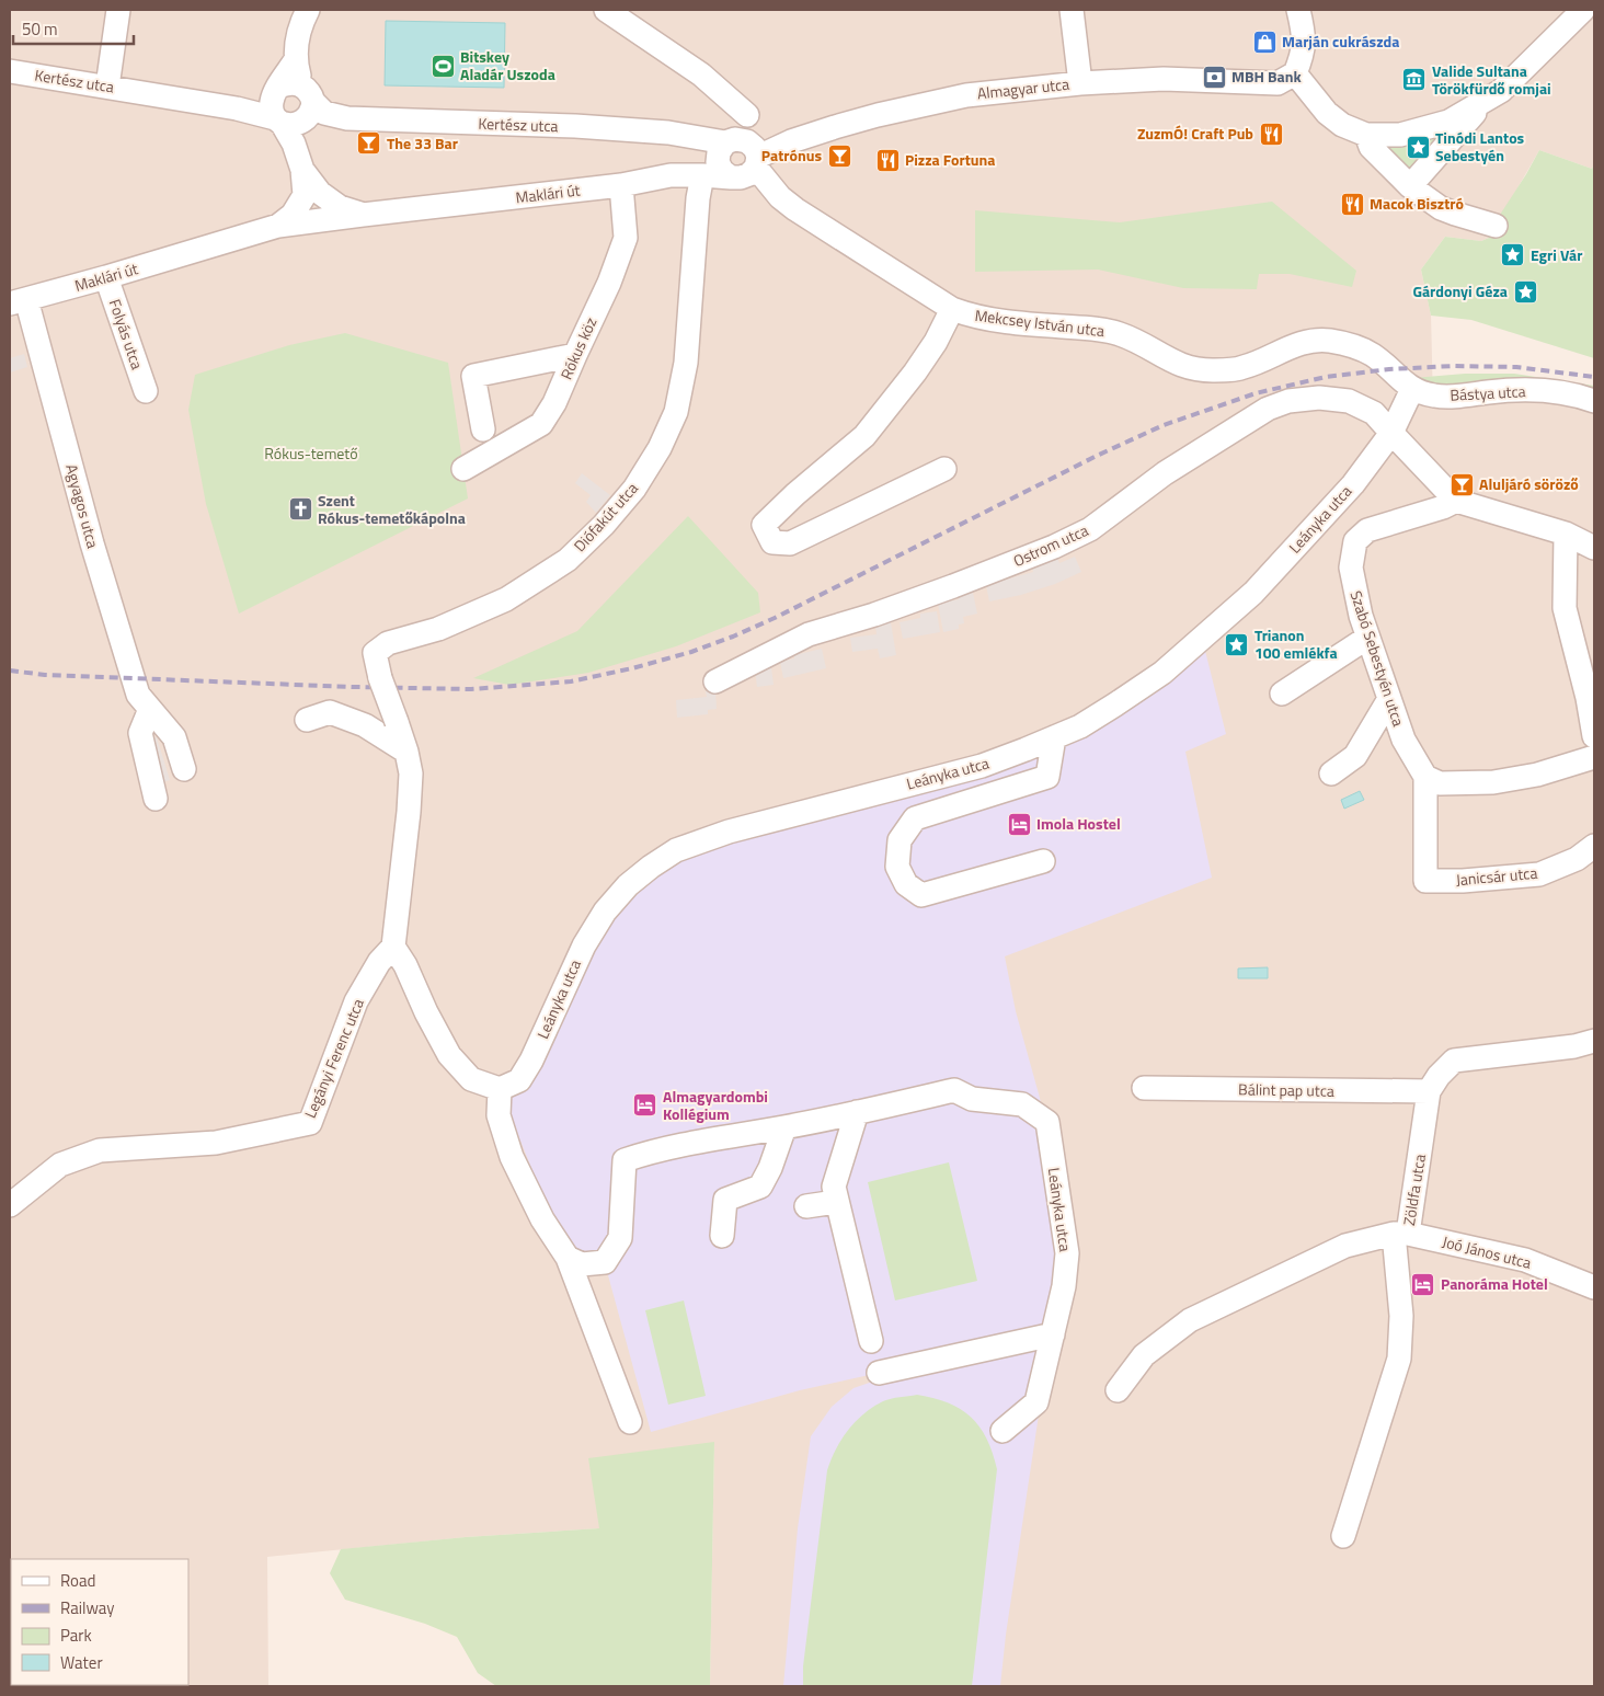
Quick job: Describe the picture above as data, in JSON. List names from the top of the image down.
{
  "streets": {
    "street": [
      "Kertész utca",
      "Almagyar utca",
      "Maklári út",
      "Mekcsey István utca",
      "Folyás utca",
      "Rókus köz",
      "Bástya utca",
      "Agyagos utca",
      "Diófakút utca",
      "Leányka utca",
      "Ostrom utca",
      "Szabó Sebestyén utca",
      "Janicsár utca",
      "Legányi Ferenc utca",
      "Bálint pap utca",
      "Zöldfa utca",
      "Joó János utca"
    ]
  },
  "crossings": [
    ["Kertész utca", "Almagyar utca"],
    ["Kertész utca", "Maklári út"],
    ["Kertész utca", "Mekcsey István utca"],
    ["Almagyar utca", "Maklári út"],
    ["Almagyar utca", "Mekcsey István utca"],
    ["Maklári út", "Mekcsey István utca"],
    ["Maklári út", "Folyás utca"],
    ["Maklári út", "Rókus köz"],
    ["Maklári út", "Agyagos utca"],
    ["Maklári út", "Diófakút utca"],
    ["Mekcsey István utca", "Bástya utca"],
    ["Bástya utca", "Leányka utca"],
    ["Leányka utca", "Ostrom utca"],
    ["Ostrom utca", "Szabó Sebestyén utca"],
    ["Szabó Sebestyén utca", "Janicsár utca"],
    ["Bálint pap utca", "Zöldfa utca"],
    ["Zöldfa utca", "Joó János utca"]
  ],
  "parks": ["Rókus-temető"],
  "places": {
    "shop": ["Marján cukrászda"],
    "sports": ["Bitskey Aladár Uszoda"],
    "bank": ["MBH Bank"],
    "museum": ["Valide Sultana Törökfürdő romjai"],
    "restaurant": ["ZuzmÓ! Craft Pub", "Pizza Fortuna", "Macok Bisztró"],
    "bar": ["The 33 Bar", "Patrónus", "Aluljáró söröző"],
    "place": [
      "Tinódi Lantos Sebestyén",
      "Egri Vár",
      "Gárdonyi Géza",
      "Trianon 100 emlékfa"
    ],
    "church": ["Szent Rókus-temetőkápolna"],
    "hotel": ["Imola Hostel", "Almagyardombi Kollégium", "Panoráma Hotel"]
  },
  "legend": [
    "Road",
    "Railway",
    "Park",
    "Water"
  ],
  "scale_bar": "50 m"
}
